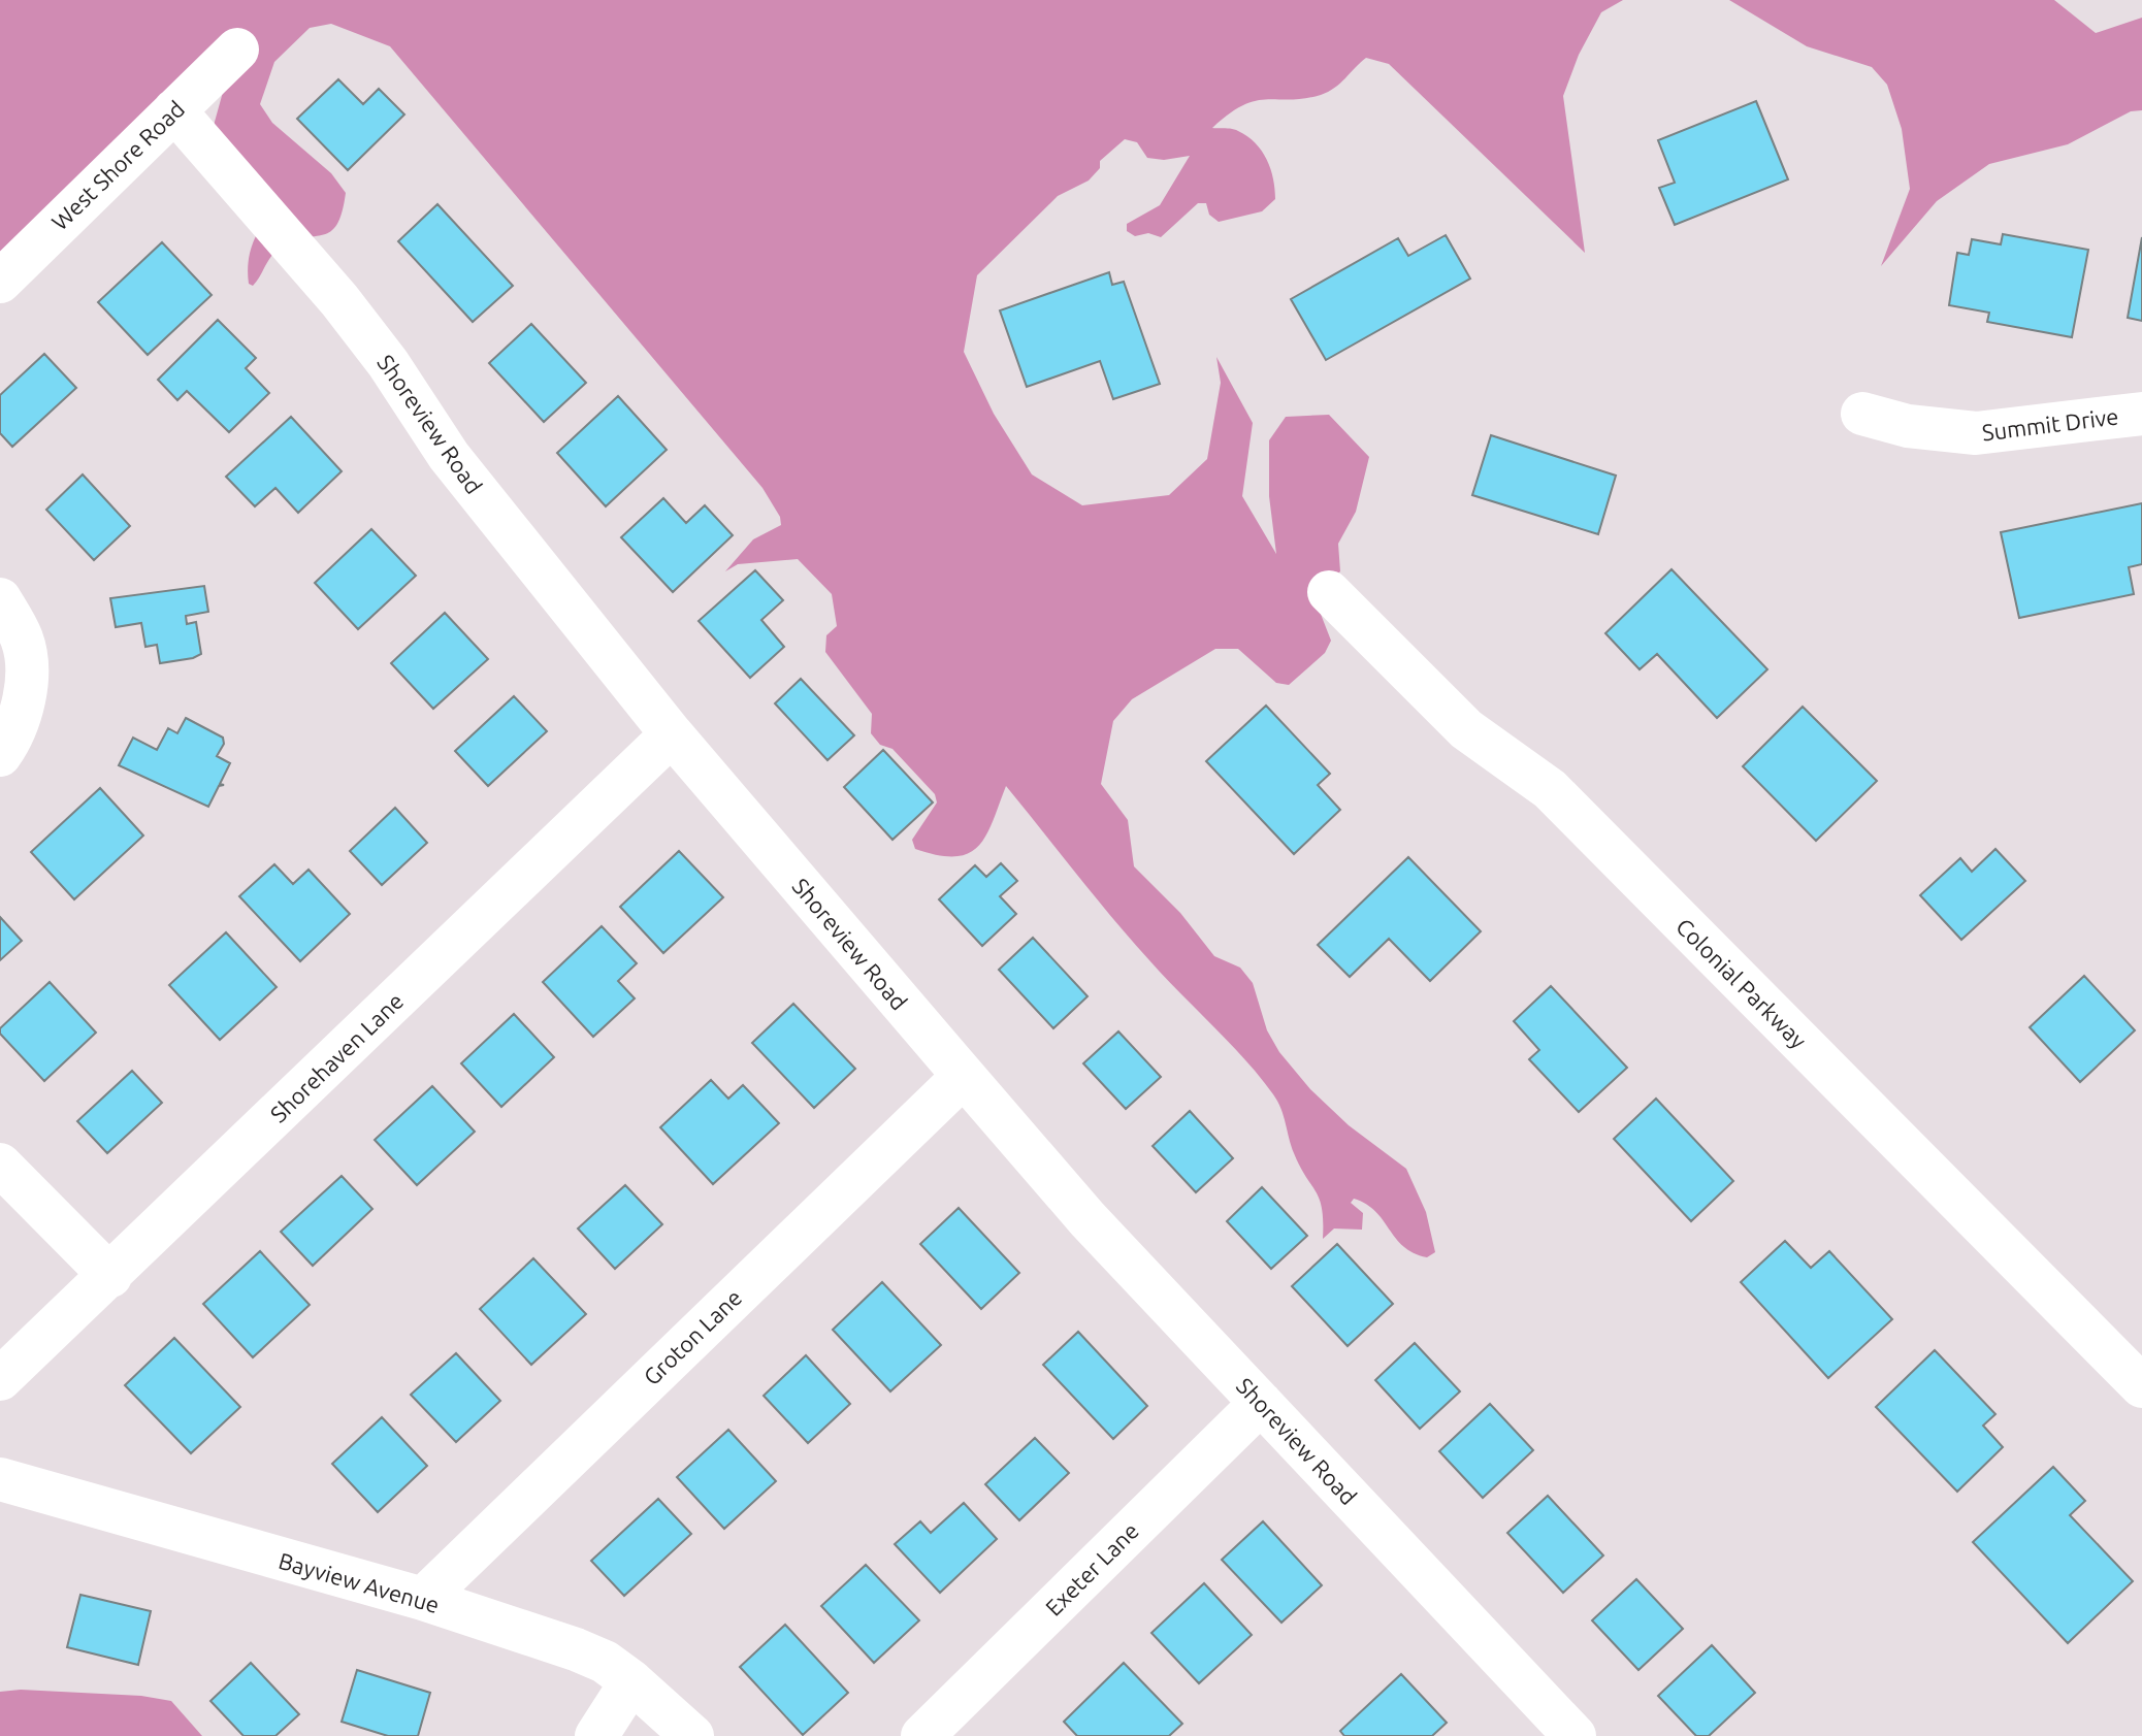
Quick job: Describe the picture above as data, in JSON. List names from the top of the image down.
{
  "streets": {
    "street": [
      "West Shore Road",
      "Shoreview Road",
      "Summit Drive",
      "Colonial Parkway",
      "Shorehaven Lane",
      "Groton Lane",
      "Exeter Lane",
      "Bayview Avenue"
    ]
  },
  "crossings": [
    ["West Shore Road", "Shoreview Road"],
    ["Shoreview Road", "Shorehaven Lane"],
    ["Shoreview Road", "Groton Lane"],
    ["Shoreview Road", "Exeter Lane"],
    ["Groton Lane", "Bayview Avenue"]
  ]
}
